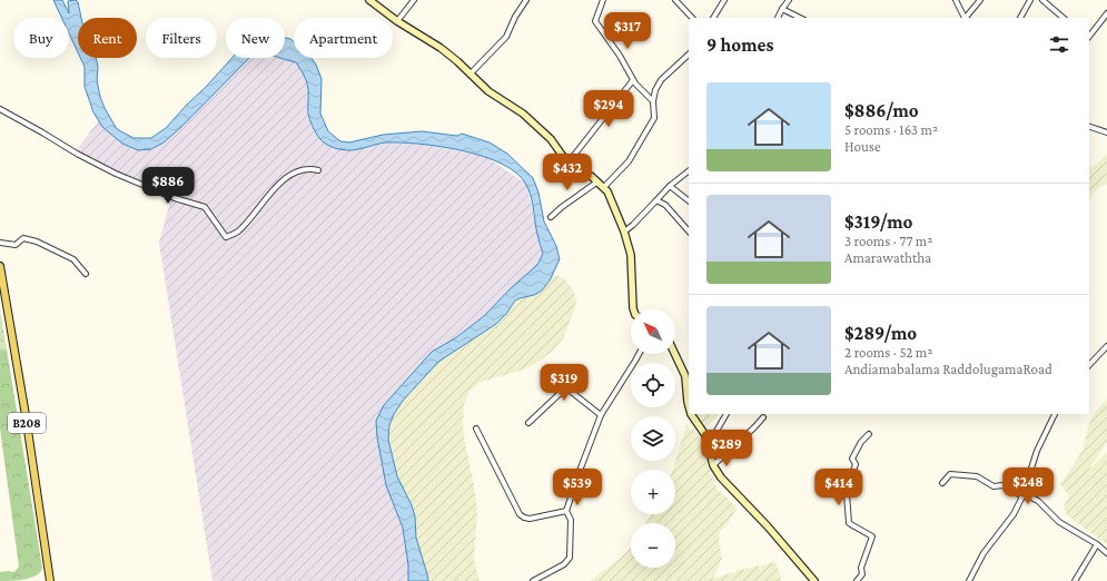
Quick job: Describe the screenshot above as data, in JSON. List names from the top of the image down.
{
  "streets": {
    "main road": ["B208"]
  },
  "north": "top left",
  "page": {
    "price": [
      "$317",
      "$294",
      "$432",
      "$886",
      "$319",
      "$289",
      "$248",
      "$539",
      "$414"
    ],
    "chip": [
      "Buy",
      "Rent",
      "Filters",
      "New",
      "Apartment"
    ],
    "heading": "9 homes",
    "list": [
      {
        "name": "$886/mo",
        "note": "5 rooms · 163 m² · House"
      },
      {
        "name": "$319/mo",
        "note": "3 rooms · 77 m² · Amarawaththa"
      },
      {
        "name": "$289/mo",
        "note": "2 rooms · 52 m² · Andiamabalama RaddolugamaRoad"
      }
    ],
    "map_buttons": ["+", "−"]
  }
}
